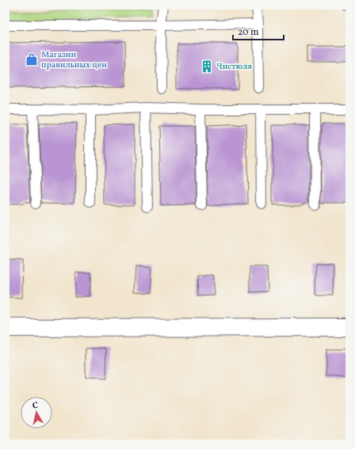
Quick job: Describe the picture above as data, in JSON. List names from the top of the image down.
{
  "places": {
    "shop": ["Магазин правильных цен"],
    "building": ["Чистюля"]
  },
  "scale_bar": "20 m",
  "north": "top"
}
